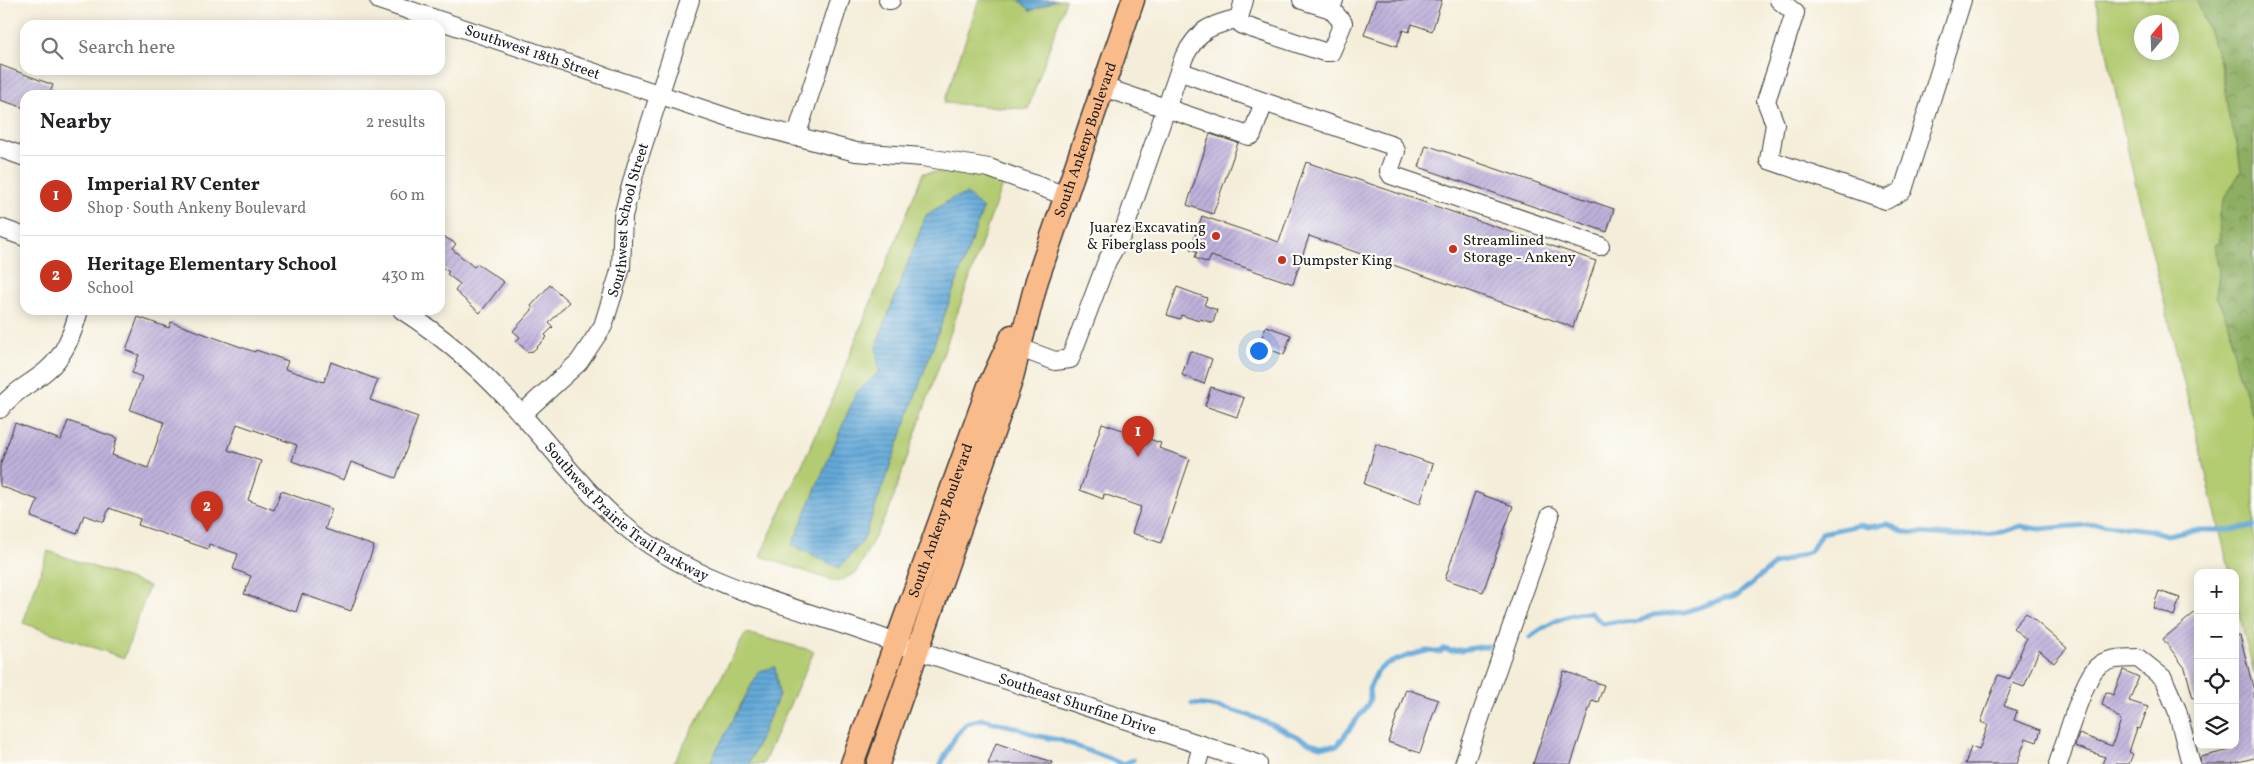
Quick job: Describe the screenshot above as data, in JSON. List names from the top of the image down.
{
  "streets": {
    "main road": ["South Ankeny Boulevard"],
    "street": [
      "Southwest 18th Street",
      "Southwest School Street",
      "Southwest Prairie Trail Parkway",
      "Southeast Shurfine Drive"
    ]
  },
  "crossings": [
    ["Southwest 18th Street", "South Ankeny Boulevard"],
    ["Southwest 18th Street", "Southwest School Street"],
    ["South Ankeny Boulevard", "Southwest Prairie Trail Parkway"],
    ["South Ankeny Boulevard", "Southeast Shurfine Drive"],
    ["Southwest School Street", "Southwest Prairie Trail Parkway"],
    ["Southwest Prairie Trail Parkway", "Southeast Shurfine Drive"]
  ],
  "places": ["Juarez Excavating & Fiberglass pools", "Streamlined Storage - Ankeny", "Dumpster King"],
  "north": "top",
  "page": {
    "search": "Search here",
    "heading": ["Nearby", "2 results"],
    "list": [
      {
        "mark": "1",
        "name": "Imperial RV Center",
        "note": "Shop · South Ankeny Boulevard",
        "value": "60 m"
      },
      {
        "mark": "2",
        "name": "Heritage Elementary School",
        "note": "School",
        "value": "430 m"
      }
    ],
    "pins": ["1", "2"],
    "map_buttons": ["+", "−"]
  }
}
